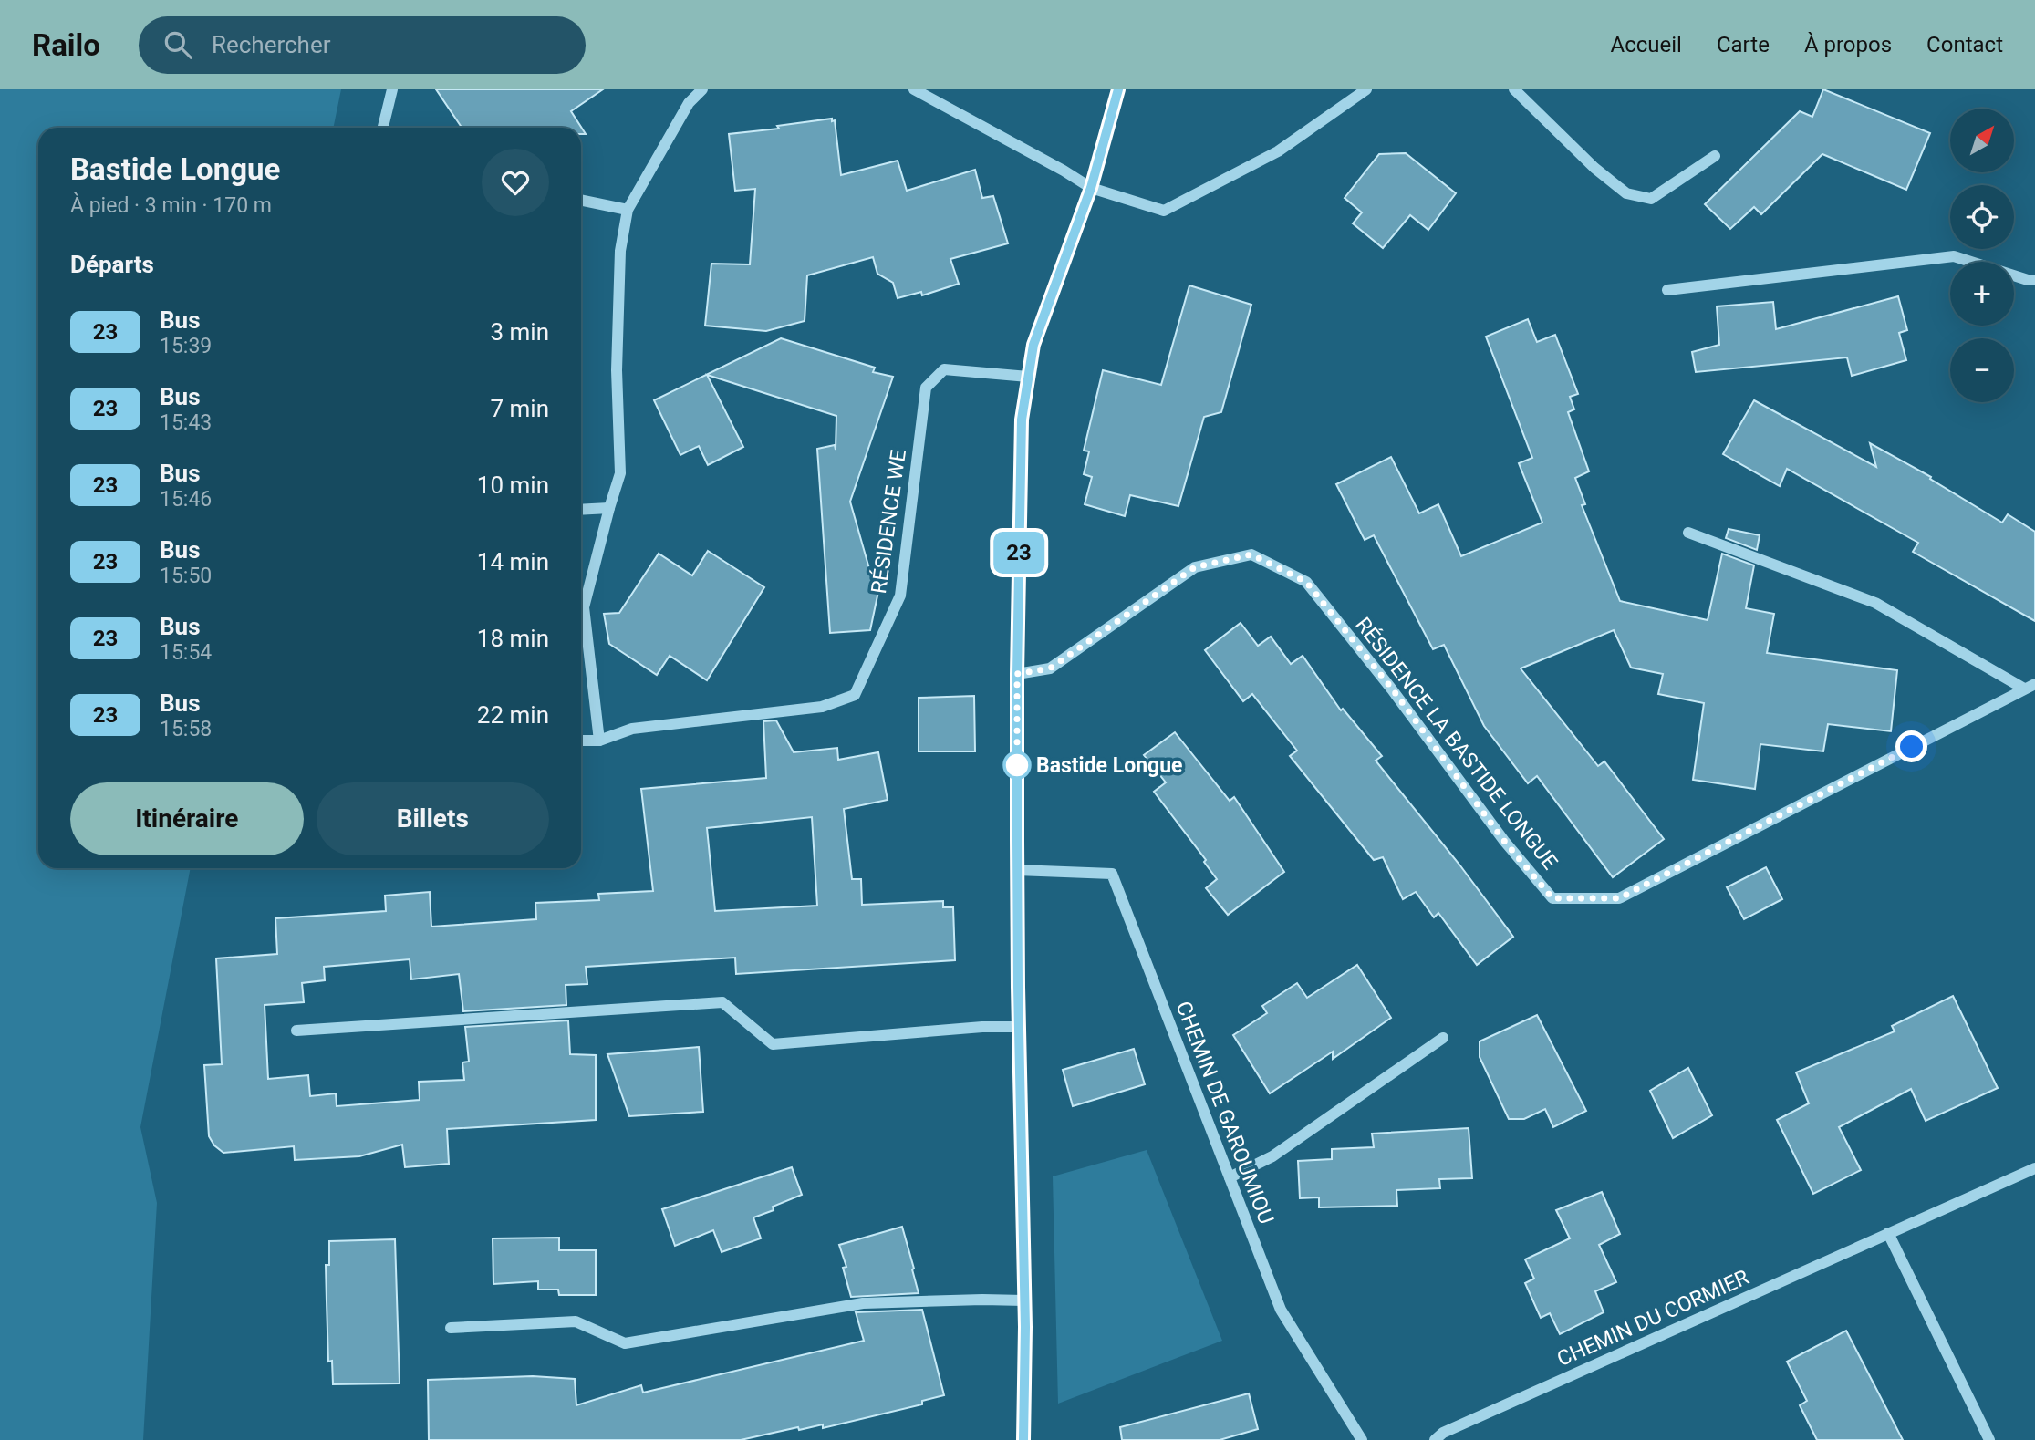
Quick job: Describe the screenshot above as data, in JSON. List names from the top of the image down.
{
  "streets": {
    "street": [
      "RÉSIDENCE WE",
      "RÉSIDENCE LA BASTIDE LONGUE",
      "CHEMIN DE GAROUMIOU",
      "CHEMIN DU CORMIER"
    ]
  },
  "places": ["Bastide Longue"],
  "lines": ["bus line 23"],
  "north": "top right",
  "page": {
    "header": "Railo",
    "search": "Rechercher",
    "nav": [
      "Accueil",
      "Carte",
      "À propos",
      "Contact"
    ],
    "on_map": "23",
    "map_buttons": ["+", "−"],
    "heading": [
      ["Bastide Longue", "À pied · 3 min · 170 m"],
      "Départs"
    ],
    "list": [
      {
        "mark": "23",
        "name": "Bus",
        "note": "15:39",
        "value": "3 min"
      },
      {
        "mark": "23",
        "name": "Bus",
        "note": "15:43",
        "value": "7 min"
      },
      {
        "mark": "23",
        "name": "Bus",
        "note": "15:46",
        "value": "10 min"
      },
      {
        "mark": "23",
        "name": "Bus",
        "note": "15:50",
        "value": "14 min"
      },
      {
        "mark": "23",
        "name": "Bus",
        "note": "15:54",
        "value": "18 min"
      },
      {
        "mark": "23",
        "name": "Bus",
        "note": "15:58",
        "value": "22 min"
      }
    ],
    "buttons": ["Itinéraire", "Billets"]
  }
}
